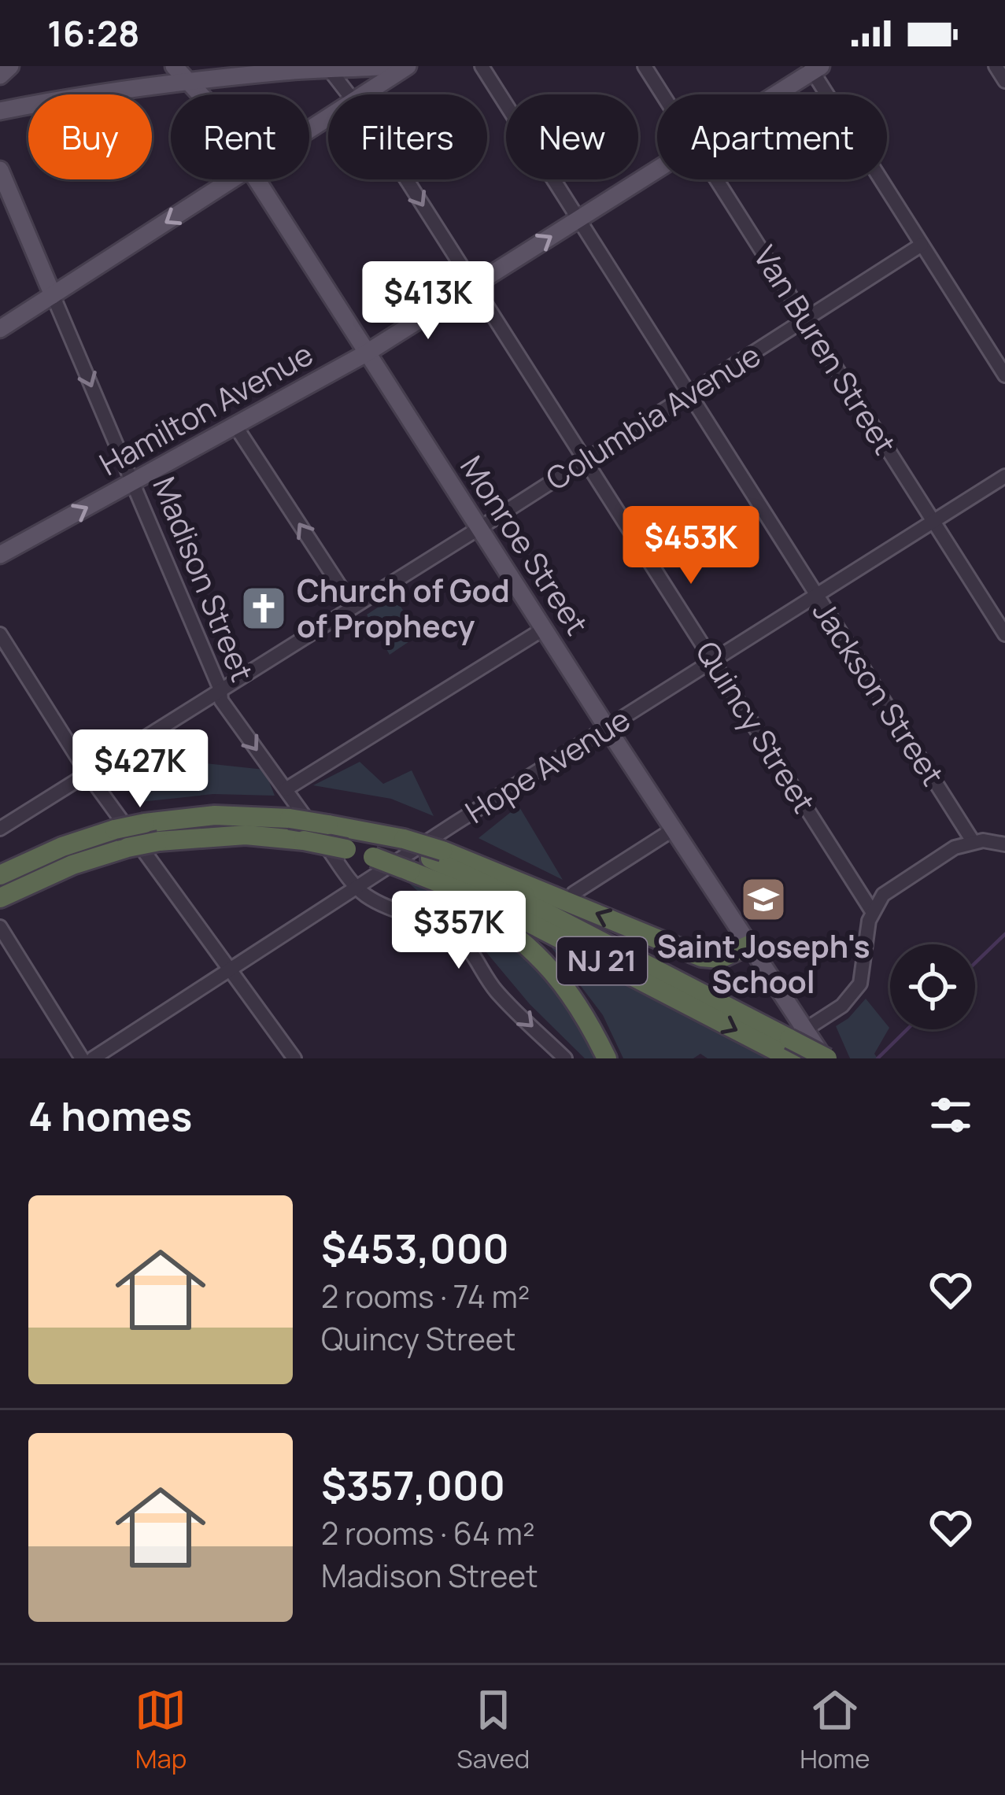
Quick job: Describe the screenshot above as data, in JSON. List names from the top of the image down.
{
  "streets": {
    "highway": ["NJ 21"],
    "main road": ["Hamilton Avenue", "Monroe Street", "Madison Street"],
    "street": [
      "Van Buren Street",
      "Columbia Avenue",
      "Jackson Street",
      "Quincy Street",
      "Hope Avenue"
    ]
  },
  "crossings": [
    ["Van Buren Street", "Columbia Avenue"],
    ["Van Buren Street", "Hope Avenue"],
    ["Hamilton Avenue", "Monroe Street"],
    ["Hamilton Avenue", "Madison Street"],
    ["Hamilton Avenue", "Jackson Street"],
    ["Hamilton Avenue", "Quincy Street"],
    ["Columbia Avenue", "Monroe Street"],
    ["Columbia Avenue", "Madison Street"],
    ["Columbia Avenue", "Jackson Street"],
    ["Columbia Avenue", "Quincy Street"],
    ["Monroe Street", "Hope Avenue"],
    ["Monroe Street", "NJ 21"],
    ["Madison Street", "Hope Avenue"],
    ["Jackson Street", "Hope Avenue"],
    ["Quincy Street", "Hope Avenue"]
  ],
  "one_way": ["Madison Street"],
  "places": {
    "church": ["Church of God of Prophecy"],
    "school or university": ["Saint Joseph's School"]
  },
  "page": {
    "status": "16:28",
    "chip": [
      "Buy",
      "Rent",
      "Filters",
      "New",
      "Apartment"
    ],
    "price": [
      "$413K",
      "$453K",
      "$427K",
      "$357K"
    ],
    "heading": "4 homes",
    "list": [
      {
        "name": "$453,000",
        "note": "2 rooms · 74 m² · Quincy Street"
      },
      {
        "name": "$357,000",
        "note": "2 rooms · 64 m² · Madison Street"
      }
    ],
    "tabs": ["Map", "Saved", "Home"]
  }
}
